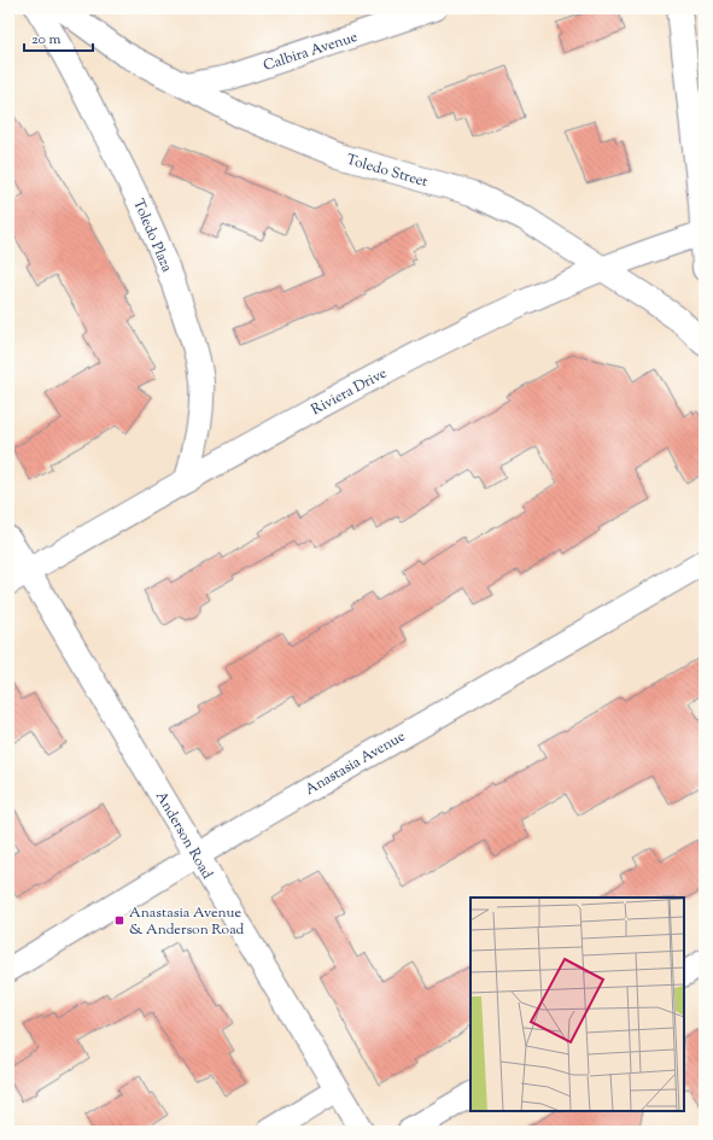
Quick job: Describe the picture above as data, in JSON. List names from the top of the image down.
{
  "streets": {
    "street": [
      "Calbira Avenue",
      "Toledo Street",
      "Toledo Plaza",
      "Riviera Drive",
      "Anastasia Avenue",
      "Anderson Road"
    ]
  },
  "crossings": [
    ["Calbira Avenue", "Toledo Street"],
    ["Toledo Street", "Riviera Drive"],
    ["Toledo Plaza", "Riviera Drive"],
    ["Riviera Drive", "Anderson Road"],
    ["Anastasia Avenue", "Anderson Road"]
  ],
  "places": {
    "transit": ["Anastasia Avenue & Anderson Road"]
  },
  "scale_bar": "20 m"
}
